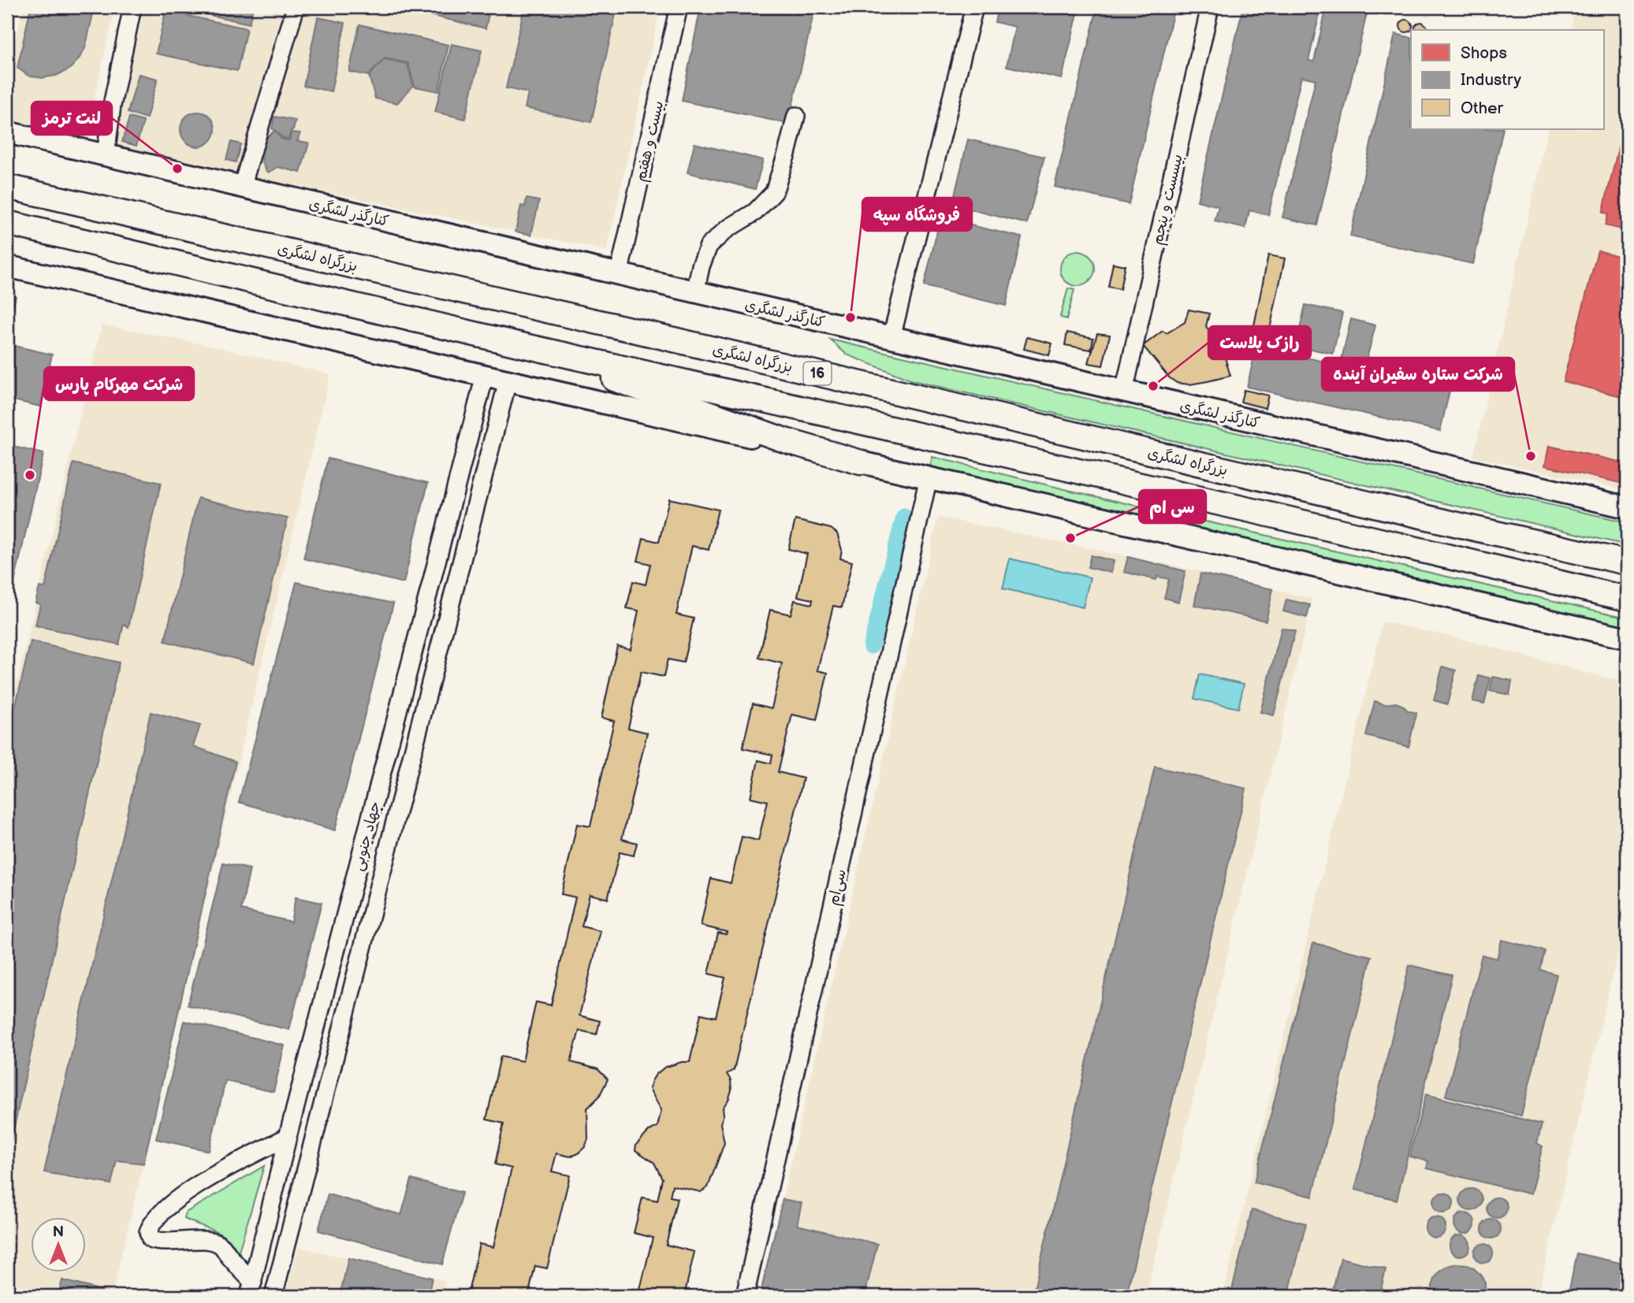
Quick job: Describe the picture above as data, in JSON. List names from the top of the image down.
{
  "streets": {
    "highway": ["بزرگراه لشگری", "16"],
    "main road": ["کنارگذر لشگری"],
    "street": [
      "بیست و هفتم",
      "بیسست و پنجم",
      "جهاد جنوبی",
      "سی‌ام"
    ]
  },
  "crossings": [
    ["بیست و هفتم", "کنارگذر لشگری"],
    ["بیسست و پنجم", "کنارگذر لشگری"]
  ],
  "places": [
    "لنت ترمز",
    "فروشگاه سپه",
    "رازک پلاست",
    "شرکت ستاره سفیران آینده",
    "شرکت مهرکام پارس",
    "سی ام"
  ],
  "legend": ["Shops", "Industry", "Other"],
  "north": "top"
}
